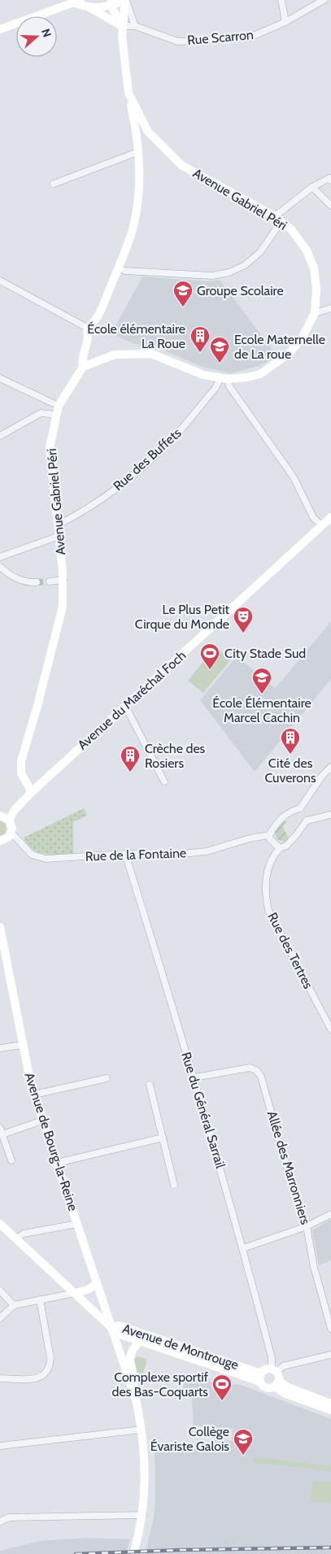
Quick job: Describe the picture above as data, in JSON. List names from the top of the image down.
{
  "streets": {
    "street": [
      "Rue Scarron",
      "Avenue Gabriel Péri",
      "Rue des Buffets",
      "Avenue du Maréchal Foch",
      "Rue de la Fontaine",
      "Rue des Tertres",
      "Rue du Général Sarrail",
      "Avenue de Bourg-la-Reine",
      "Allée des Marronniers",
      "Avenue de Montrouge"
    ]
  },
  "crossings": [
    ["Rue Scarron", "Avenue Gabriel Péri"],
    ["Avenue Gabriel Péri", "Rue des Buffets"],
    ["Avenue Gabriel Péri", "Avenue du Maréchal Foch"],
    ["Rue de la Fontaine", "Rue du Général Sarrail"],
    ["Rue du Général Sarrail", "Allée des Marronniers"],
    ["Avenue de Bourg-la-Reine", "Avenue de Montrouge"]
  ],
  "places": {
    "school or university": [
      "Groupe Scolaire",
      "Ecole Maternelle de La roue",
      "École Élémentaire Marcel Cachin",
      "Collège Évariste Galois"
    ],
    "building": ["École élémentaire La Roue", "Cité des Cuverons", "Crèche des Rosiers"],
    "theatre": ["Le Plus Petit Cirque du Monde"],
    "sports": ["City Stade Sud", "Complexe sportif des Bas-Coquarts"]
  },
  "north": "right"
}
